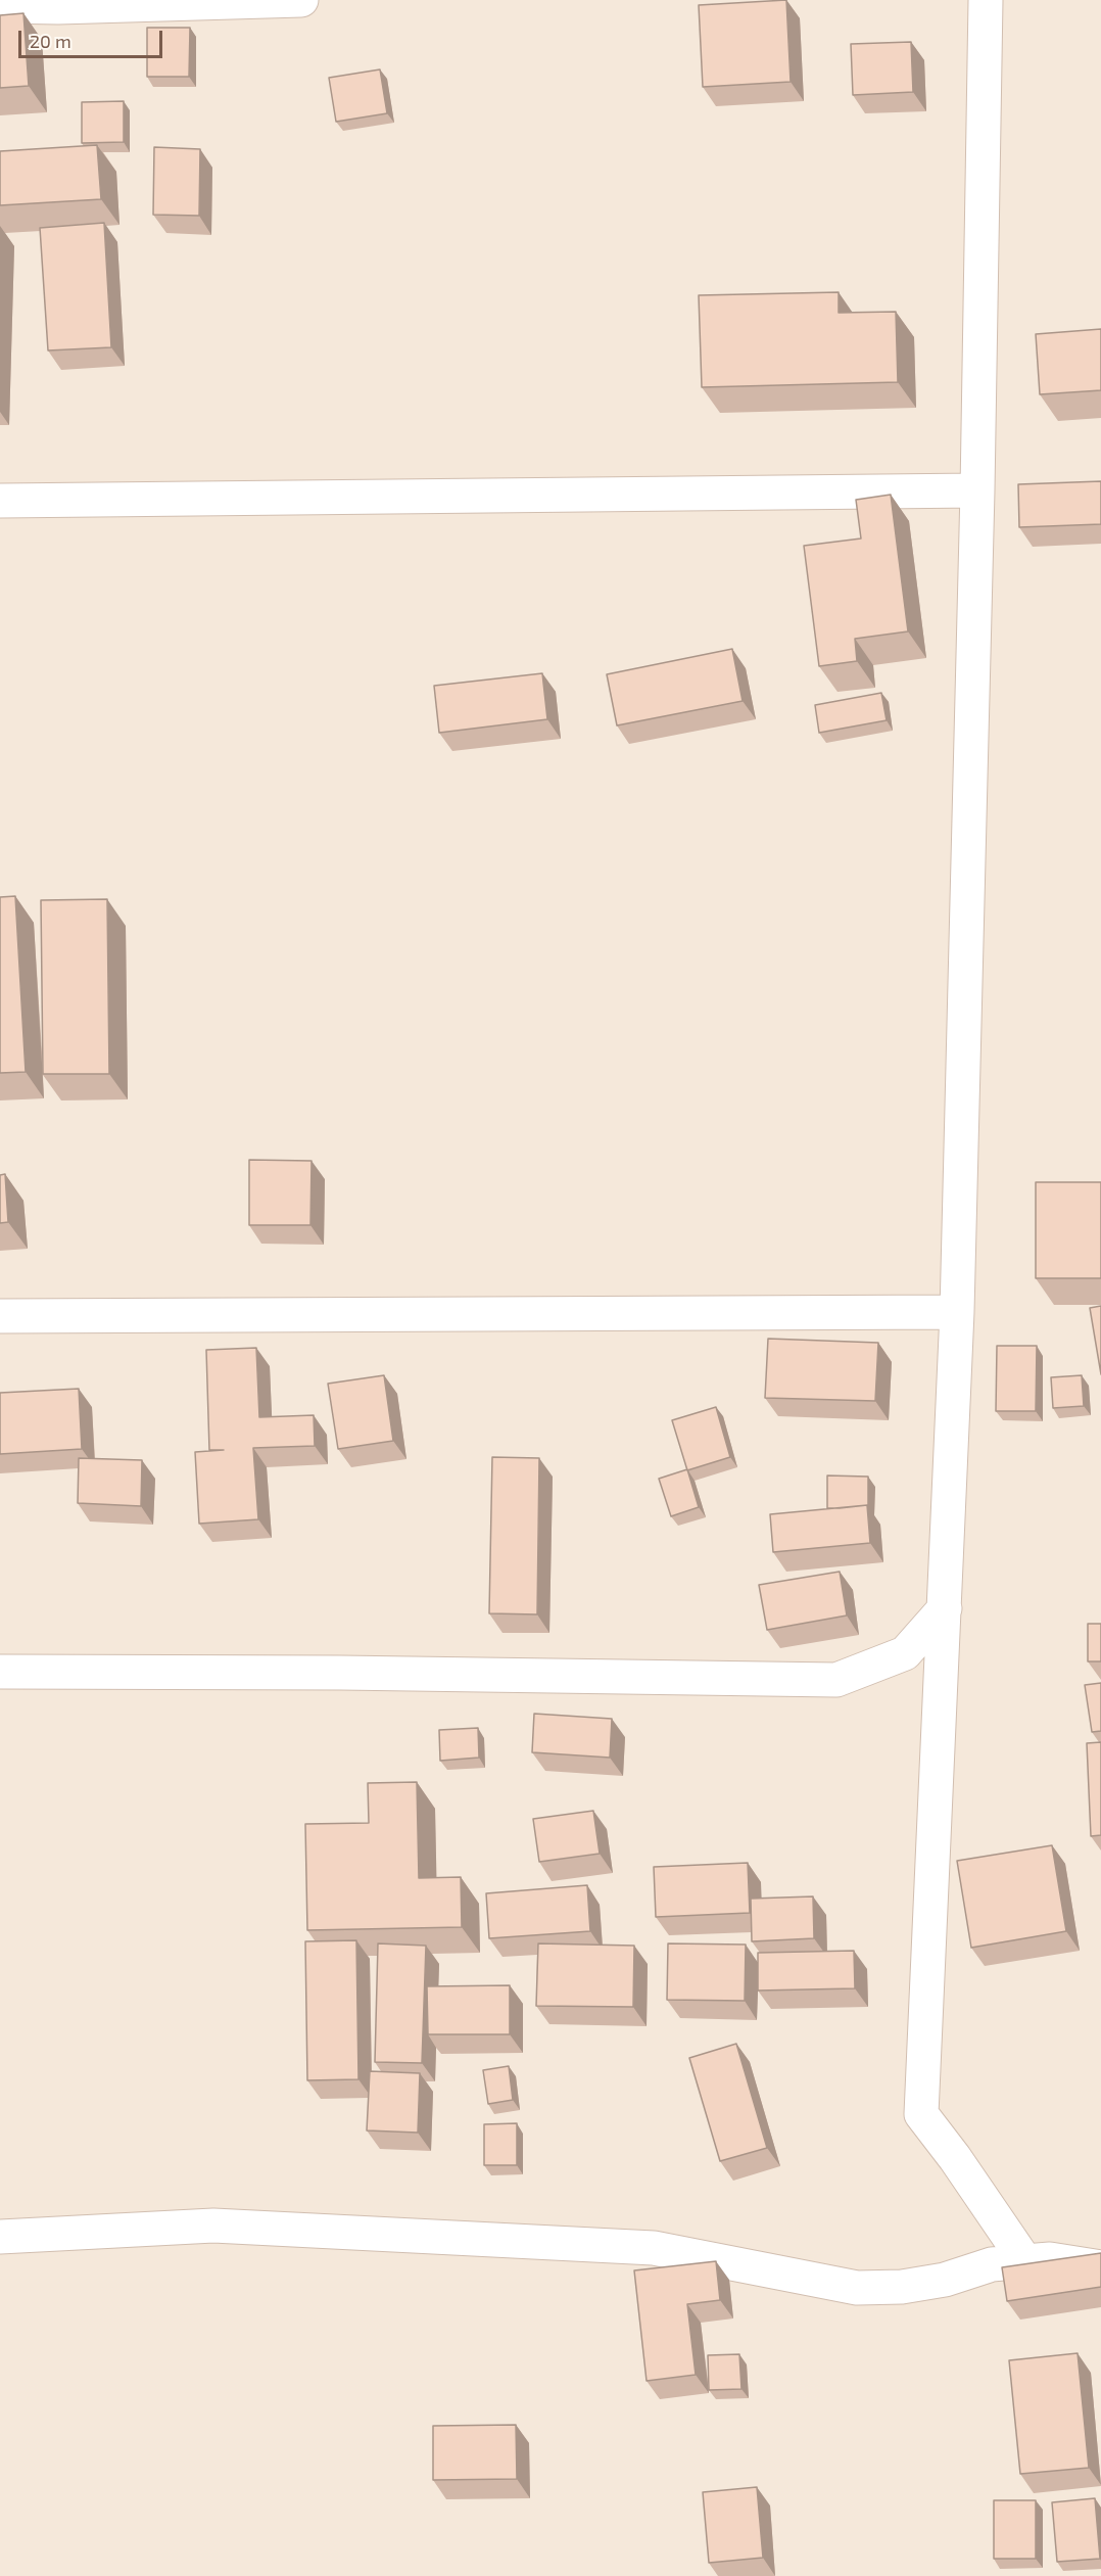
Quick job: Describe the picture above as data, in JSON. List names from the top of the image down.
{
  "scale_bar": "20 m"
}
